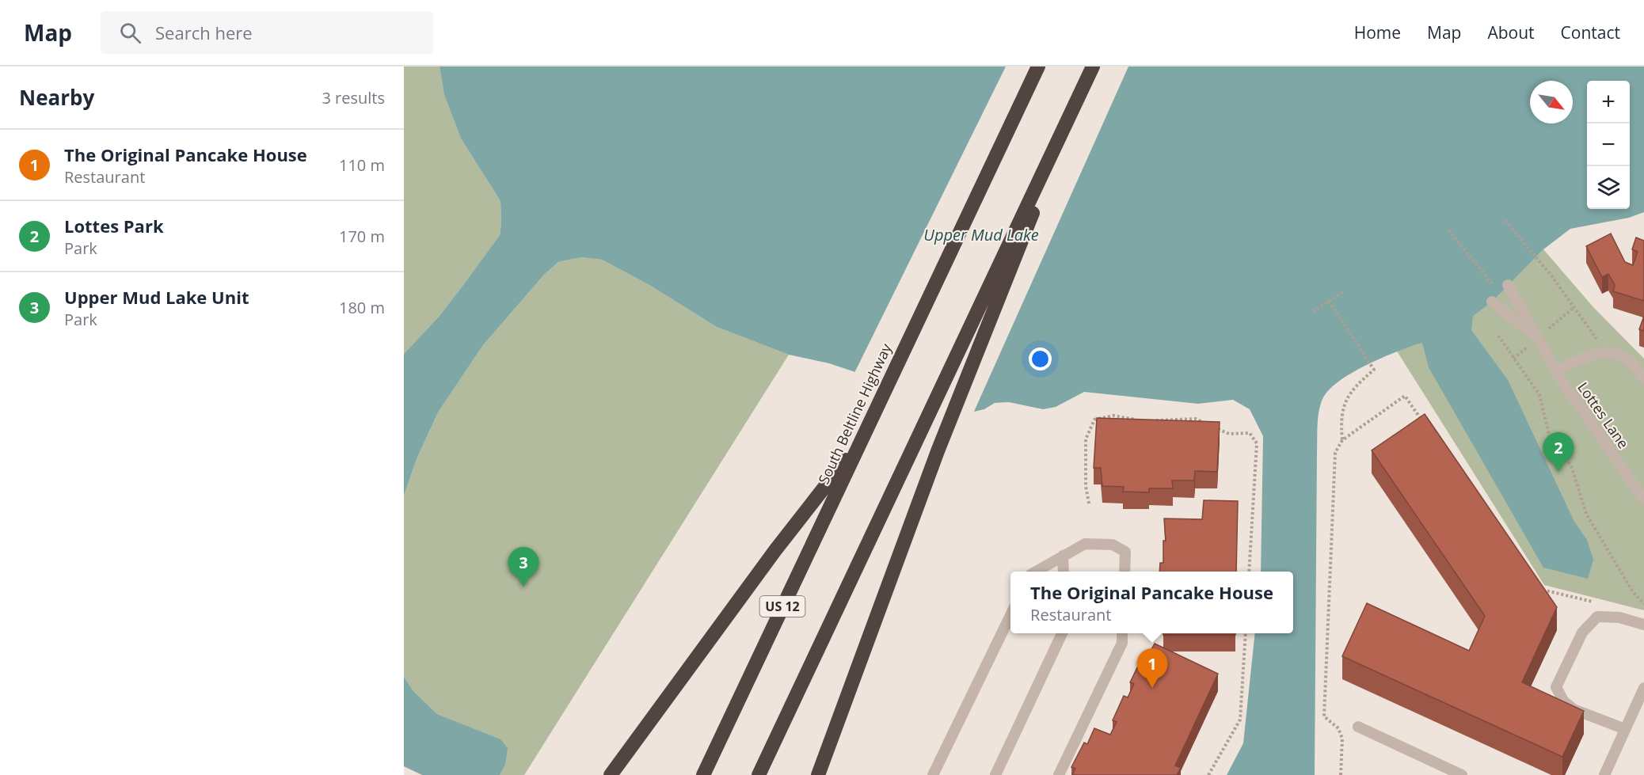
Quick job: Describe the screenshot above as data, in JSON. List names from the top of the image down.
{
  "streets": {
    "highway": ["South Beltline Highway", "US 12"],
    "lane": ["Lottes Lane"]
  },
  "water": ["Upper Mud Lake"],
  "north": "bottom right",
  "page": {
    "header": "Map",
    "search": "Search here",
    "nav": [
      "Home",
      "Map",
      "About",
      "Contact"
    ],
    "heading": ["Nearby", "3 results"],
    "map_buttons": ["+", "−"],
    "list": [
      {
        "mark": "1",
        "name": "The Original Pancake House",
        "note": "Restaurant",
        "value": "110 m"
      },
      {
        "mark": "2",
        "name": "Lottes Park",
        "note": "Park",
        "value": "170 m"
      },
      {
        "mark": "3",
        "name": "Upper Mud Lake Unit",
        "note": "Park",
        "value": "180 m"
      }
    ],
    "pins": ["2", "3", "1"],
    "popup": ["The Original Pancake House", "Restaurant"]
  }
}
